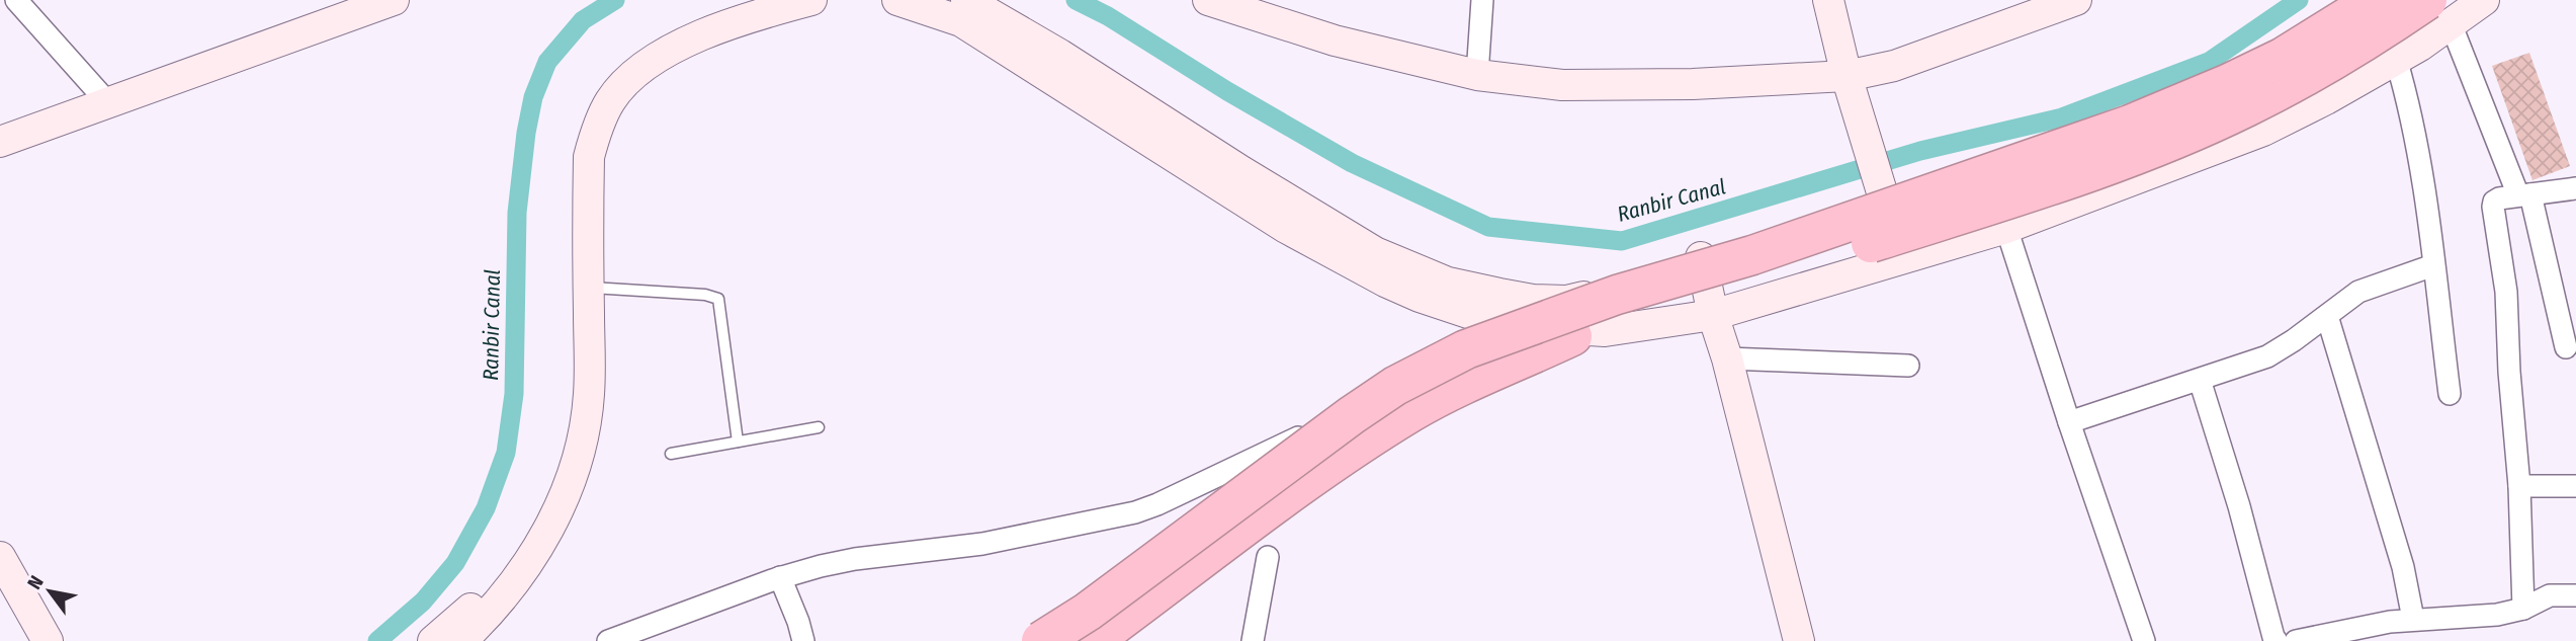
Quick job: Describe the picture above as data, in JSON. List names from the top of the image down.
{
  "water": ["Ranbir Canal"],
  "north": "top left"
}
